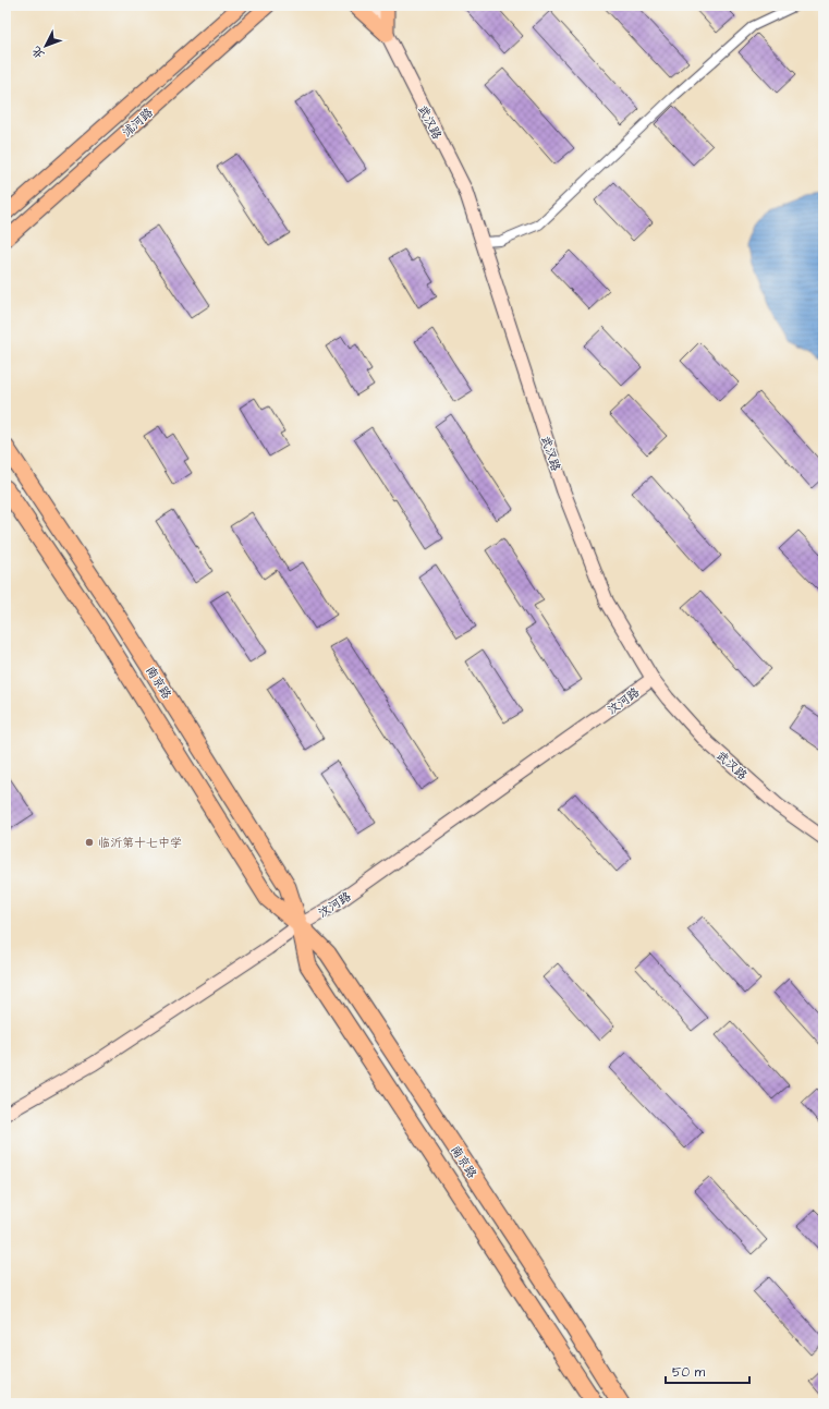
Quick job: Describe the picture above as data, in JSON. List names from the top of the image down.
{
  "streets": {
    "highway": ["南京路"],
    "main road": ["沭河路"],
    "street": ["武汉路", "汶河路"]
  },
  "crossings": [
    ["武汉路", "汶河路"],
    ["南京路", "汶河路"]
  ],
  "places": ["临沂第十七中学"],
  "scale_bar": "50 m",
  "north": "bottom left"
}
